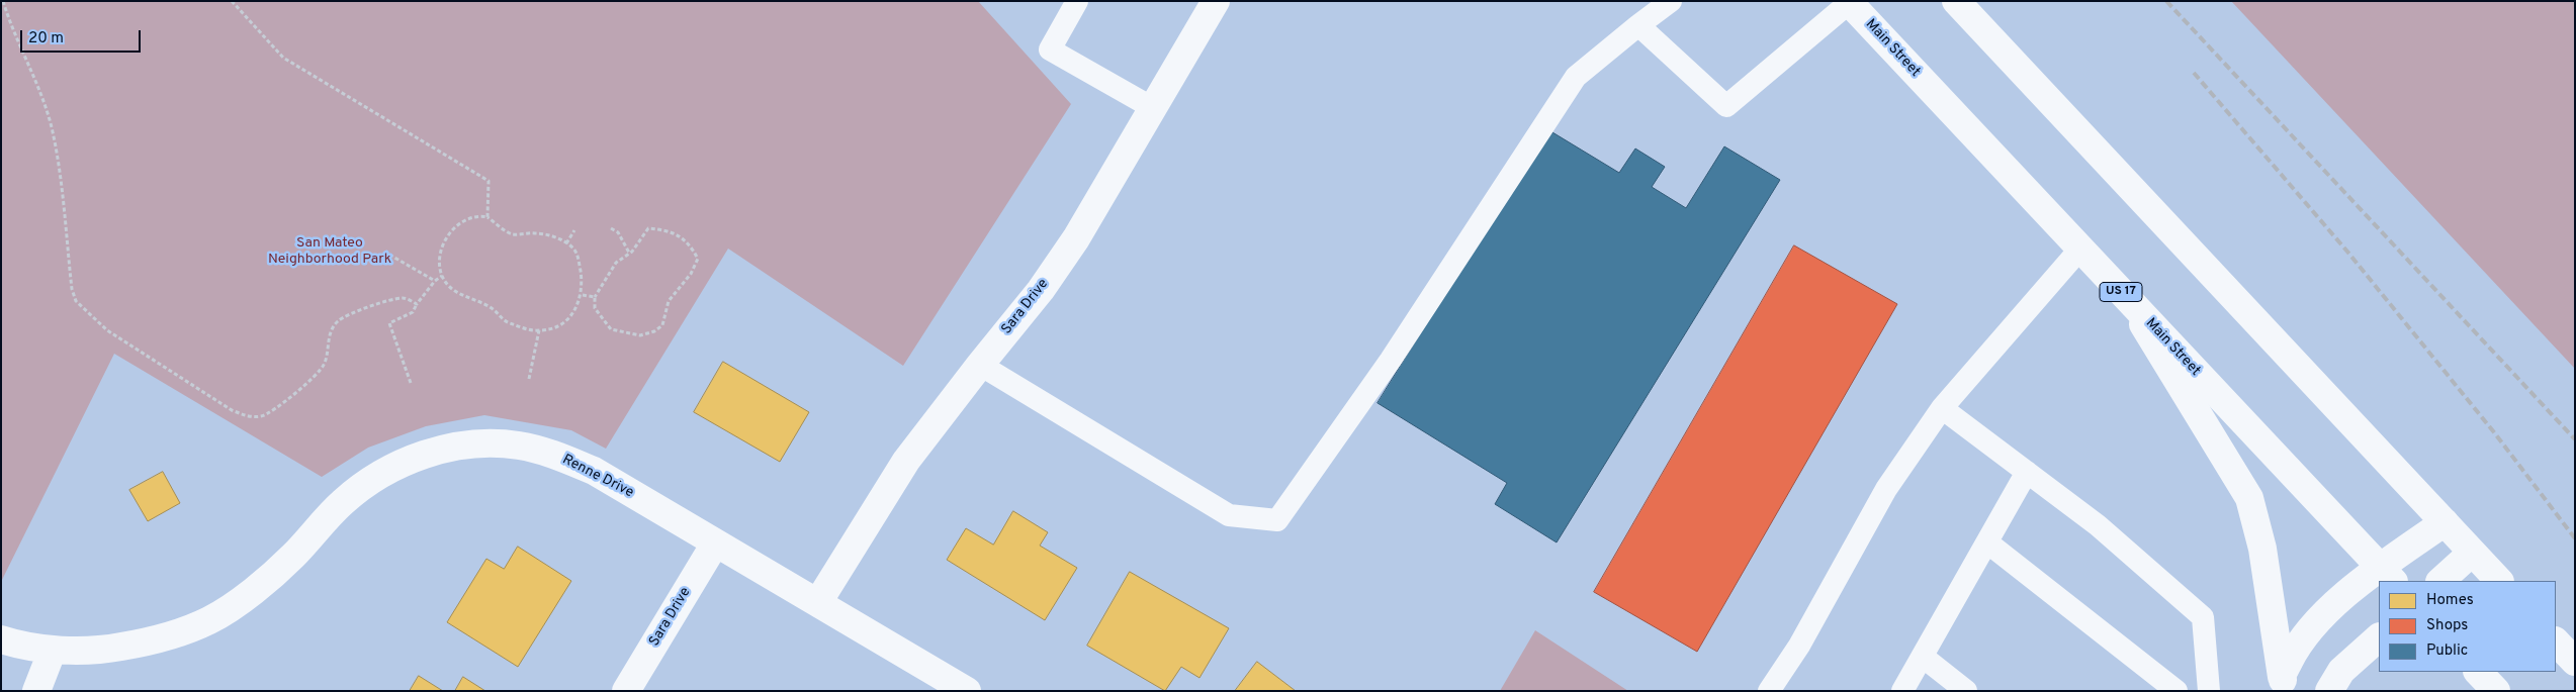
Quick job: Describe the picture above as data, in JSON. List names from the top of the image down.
{
  "streets": {
    "street": [
      "Main Street",
      "US 17",
      "Sara Drive",
      "Renne Drive"
    ]
  },
  "crossings": [
    ["Sara Drive", "Renne Drive"]
  ],
  "parks": ["San Mateo Neighborhood Park"],
  "legend": ["Homes", "Shops", "Public"],
  "scale_bar": "20 m"
}
